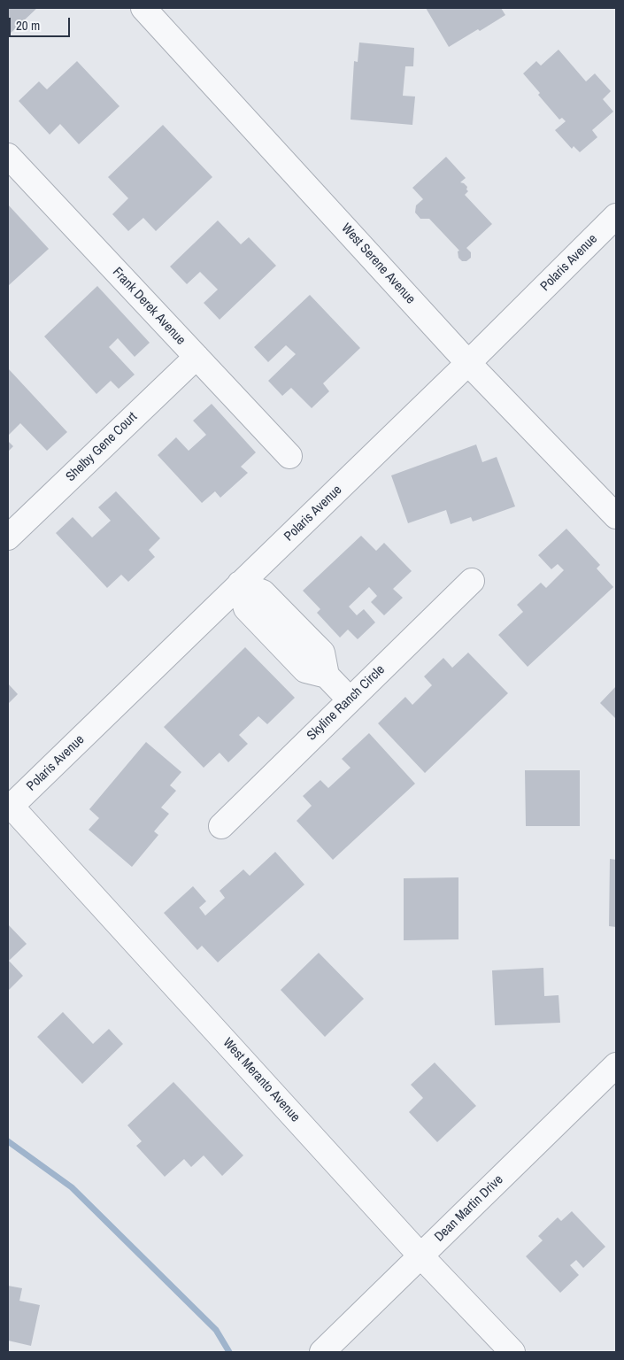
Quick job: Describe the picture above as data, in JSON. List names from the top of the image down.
{
  "streets": {
    "street": [
      "Polaris Avenue",
      "West Serene Avenue",
      "Frank Derek Avenue",
      "Shelby Gene Court",
      "Skyline Ranch Circle",
      "West Meranto Avenue",
      "Dean Martin Drive"
    ]
  },
  "crossings": [
    ["Polaris Avenue", "West Serene Avenue"],
    ["Polaris Avenue", "West Meranto Avenue"],
    ["Frank Derek Avenue", "Shelby Gene Court"],
    ["West Meranto Avenue", "Dean Martin Drive"]
  ],
  "scale_bar": "20 m"
}
